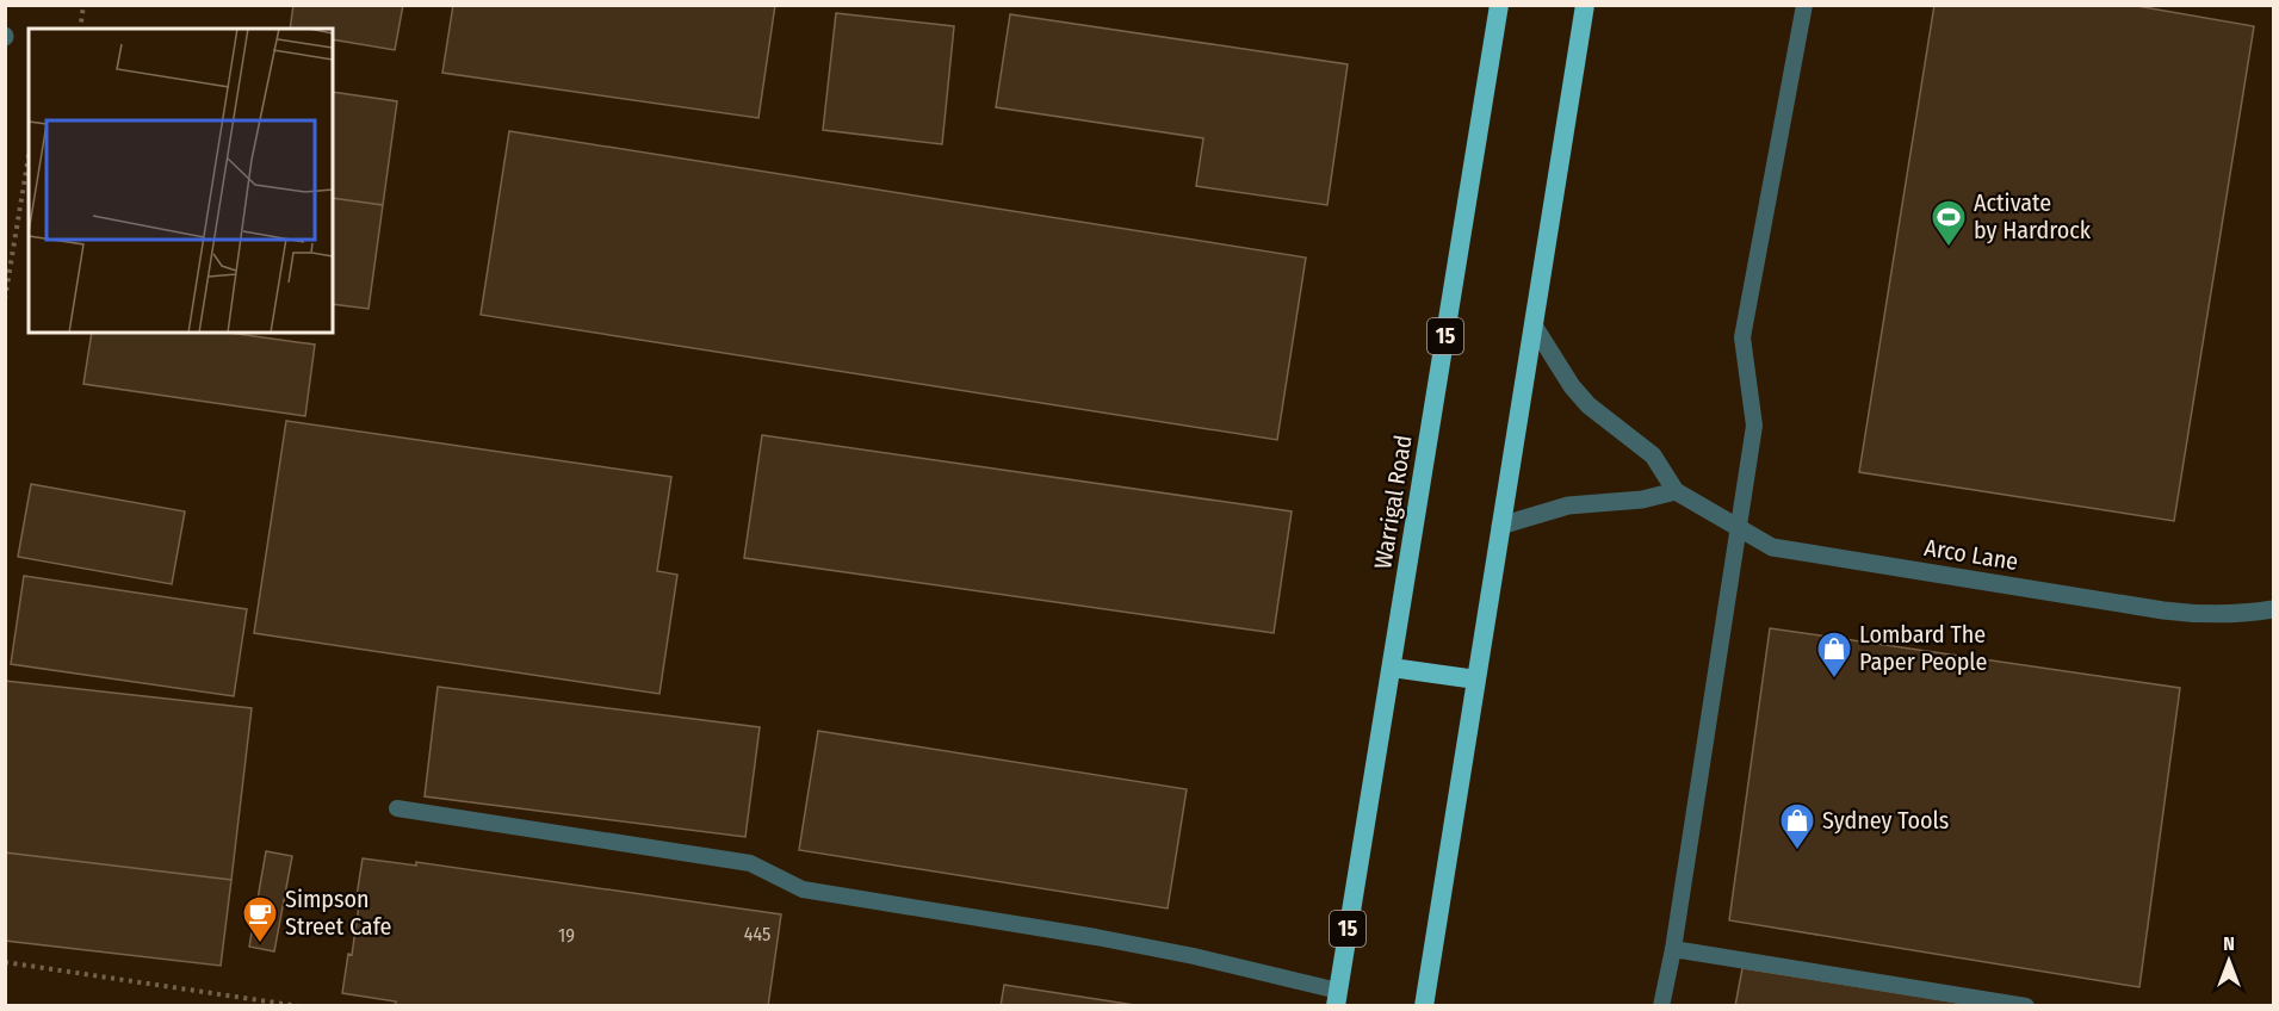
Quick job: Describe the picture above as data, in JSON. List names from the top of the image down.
{
  "streets": {
    "highway": ["15", "Warrigal Road"],
    "street": ["Arco Lane"]
  },
  "places": {
    "sports": ["Activate by Hardrock"],
    "shop": ["Lombard The Paper People", "Sydney Tools"],
    "cafe": ["Simpson Street Cafe"]
  },
  "house_numbers": ["445", "19"],
  "north": "top"
}
